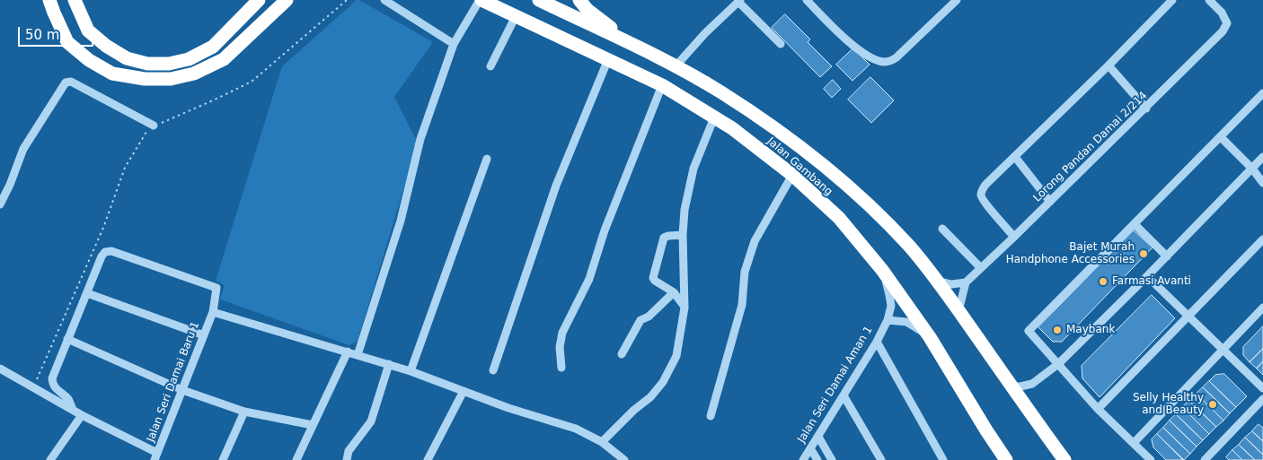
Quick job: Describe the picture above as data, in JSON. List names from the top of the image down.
{
  "streets": {
    "highway": ["Jalan Gambang"],
    "street": ["Lorong Pandan Damai 2/214", "Jalan Seri Damai Baru 1", "Jalan Seri Damai Aman 1"]
  },
  "crossings": [
    ["Jalan Gambang", "Jalan Seri Damai Aman 1"]
  ],
  "places": [
    "Bajet Murah Handphone Accessories",
    "Farmasi Avanti",
    "Maybank",
    "Selly Healthy and Beauty"
  ],
  "scale_bar": "50 m"
}
